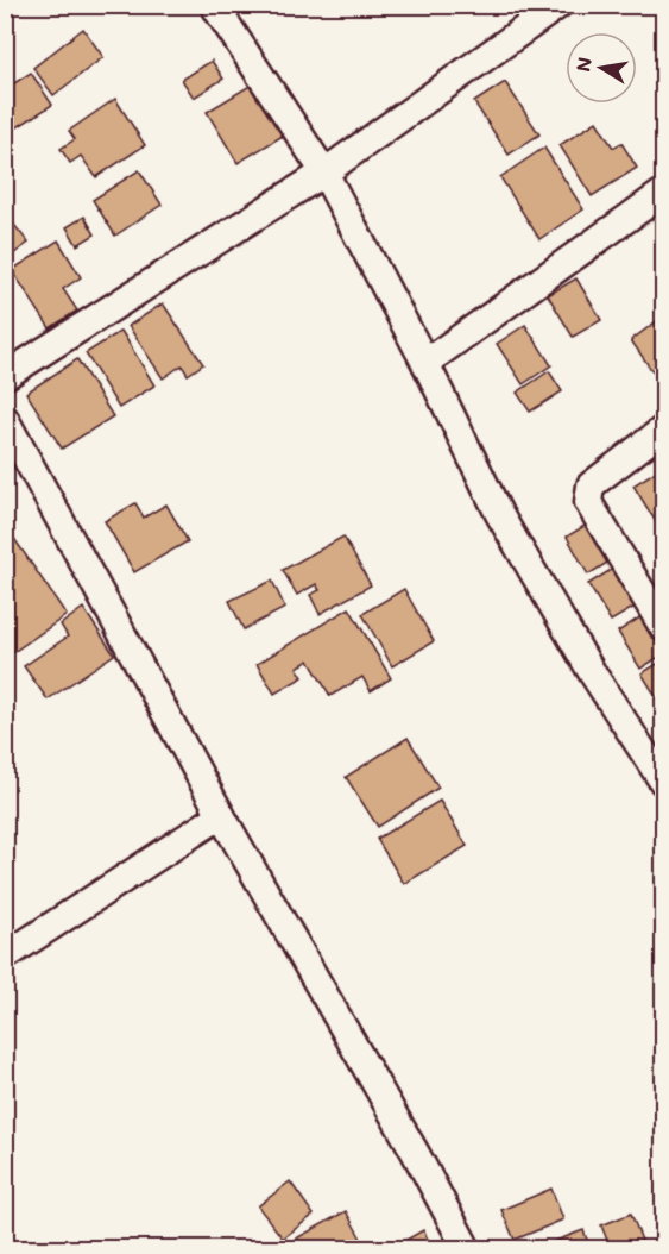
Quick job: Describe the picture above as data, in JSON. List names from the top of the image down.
{
  "north": "left"
}
